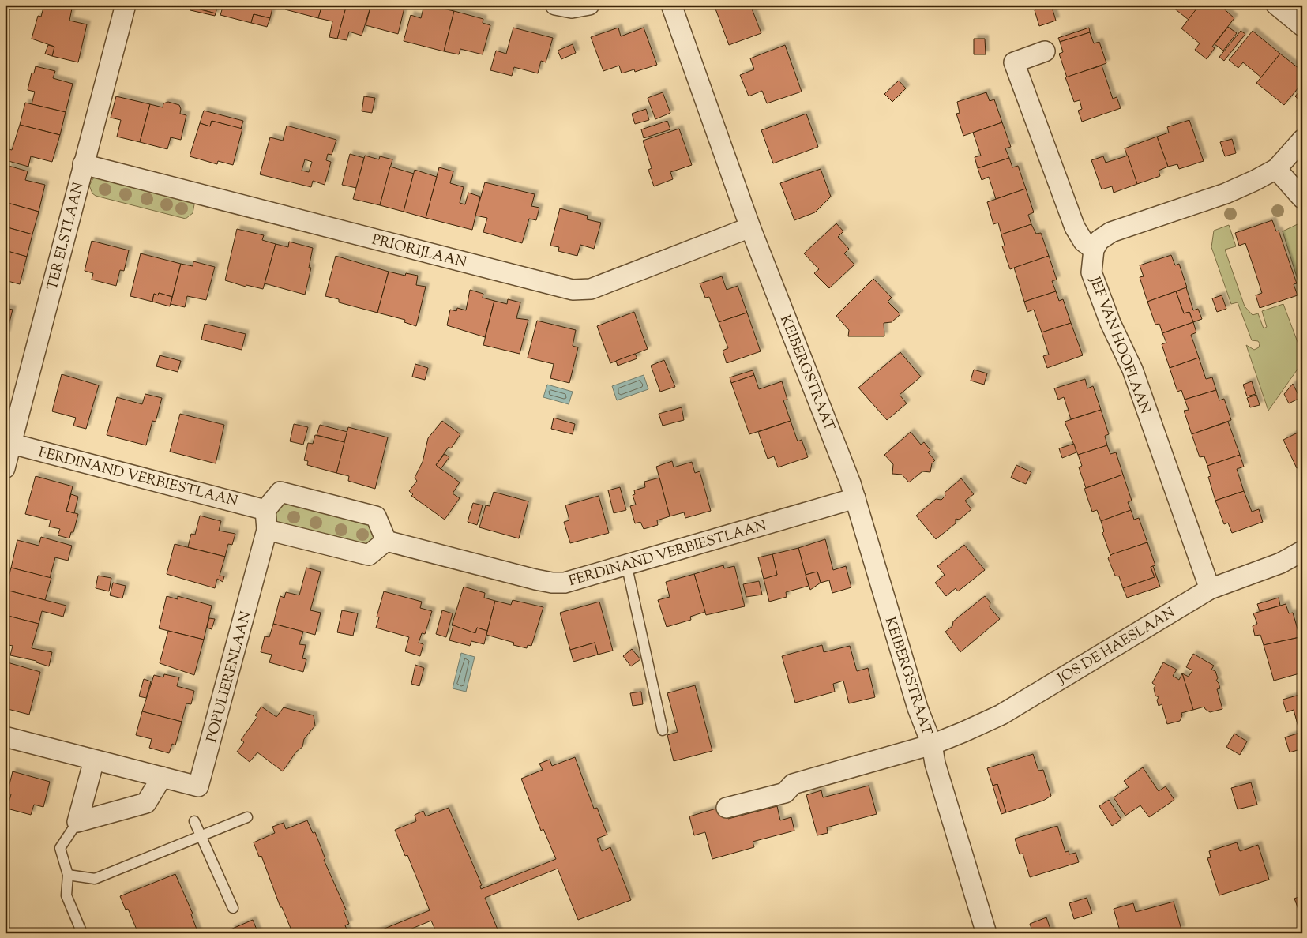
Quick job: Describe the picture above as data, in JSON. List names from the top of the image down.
{
  "streets": {
    "street": [
      "TER ELSTLAAN",
      "PRIORIJLAAN",
      "JEF VAN HOOFLAAN",
      "KEIBERGSTRAAT",
      "FERDINAND VERBIESTLAAN",
      "JOS DE HAESLAAN",
      "POPULIERENLAAN"
    ]
  },
  "crossings": [
    ["TER ELSTLAAN", "PRIORIJLAAN"],
    ["TER ELSTLAAN", "FERDINAND VERBIESTLAAN"],
    ["PRIORIJLAAN", "KEIBERGSTRAAT"],
    ["JEF VAN HOOFLAAN", "JOS DE HAESLAAN"],
    ["KEIBERGSTRAAT", "FERDINAND VERBIESTLAAN"],
    ["KEIBERGSTRAAT", "JOS DE HAESLAAN"]
  ]
}
